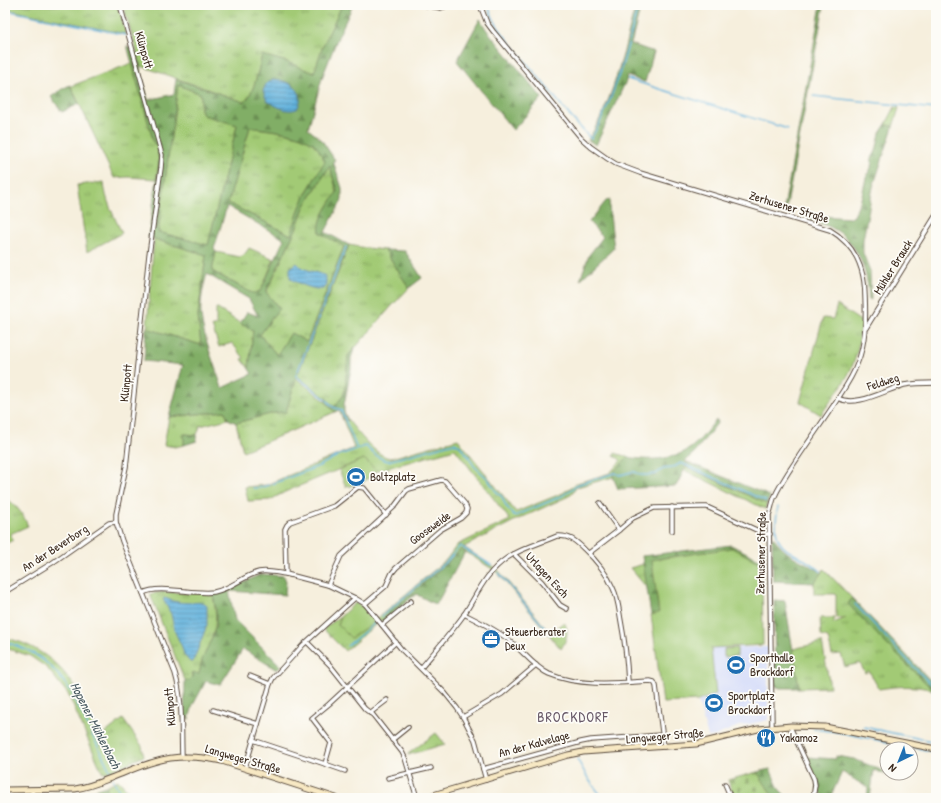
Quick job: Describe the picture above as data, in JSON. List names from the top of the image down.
{
  "streets": {
    "street": [
      "Klünpott",
      "Zerhusener Straße",
      "Mühler Brauck",
      "Feldweg",
      "Gooseweide",
      "An der Beverborg",
      "Urlagen Esch",
      "Langweger Straße",
      "An der Kalvelage"
    ]
  },
  "crossings": [
    ["Klünpott", "An der Beverborg"],
    ["Klünpott", "Langweger Straße"],
    ["Zerhusener Straße", "Mühler Brauck"],
    ["Zerhusener Straße", "Feldweg"],
    ["Zerhusener Straße", "Langweger Straße"]
  ],
  "districts": ["BROCKDORF"],
  "water": ["Hopener Mühlenbach"],
  "places": {
    "sports": ["Boltzplatz", "Sporthalle Brockdorf", "Sportplatz Brockdorf"],
    "office": ["Steuerberater Deux"],
    "restaurant": ["Yakamoz"]
  },
  "north": "bottom left"
}
